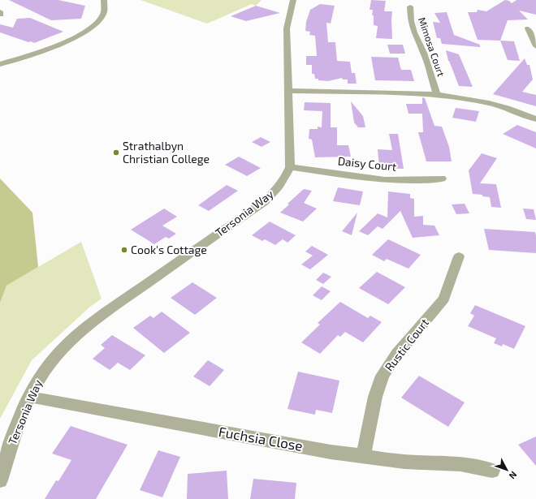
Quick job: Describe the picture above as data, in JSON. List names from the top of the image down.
{
  "streets": {
    "street": [
      "Mimosa Court",
      "Daisy Court",
      "Tersonia Way",
      "Rustic Court",
      "Fuchsia Close"
    ]
  },
  "crossings": [
    ["Daisy Court", "Tersonia Way"],
    ["Tersonia Way", "Fuchsia Close"],
    ["Rustic Court", "Fuchsia Close"]
  ],
  "places": ["Strathalbyn Christian College", "Cook's Cottage"],
  "north": "bottom right"
}
